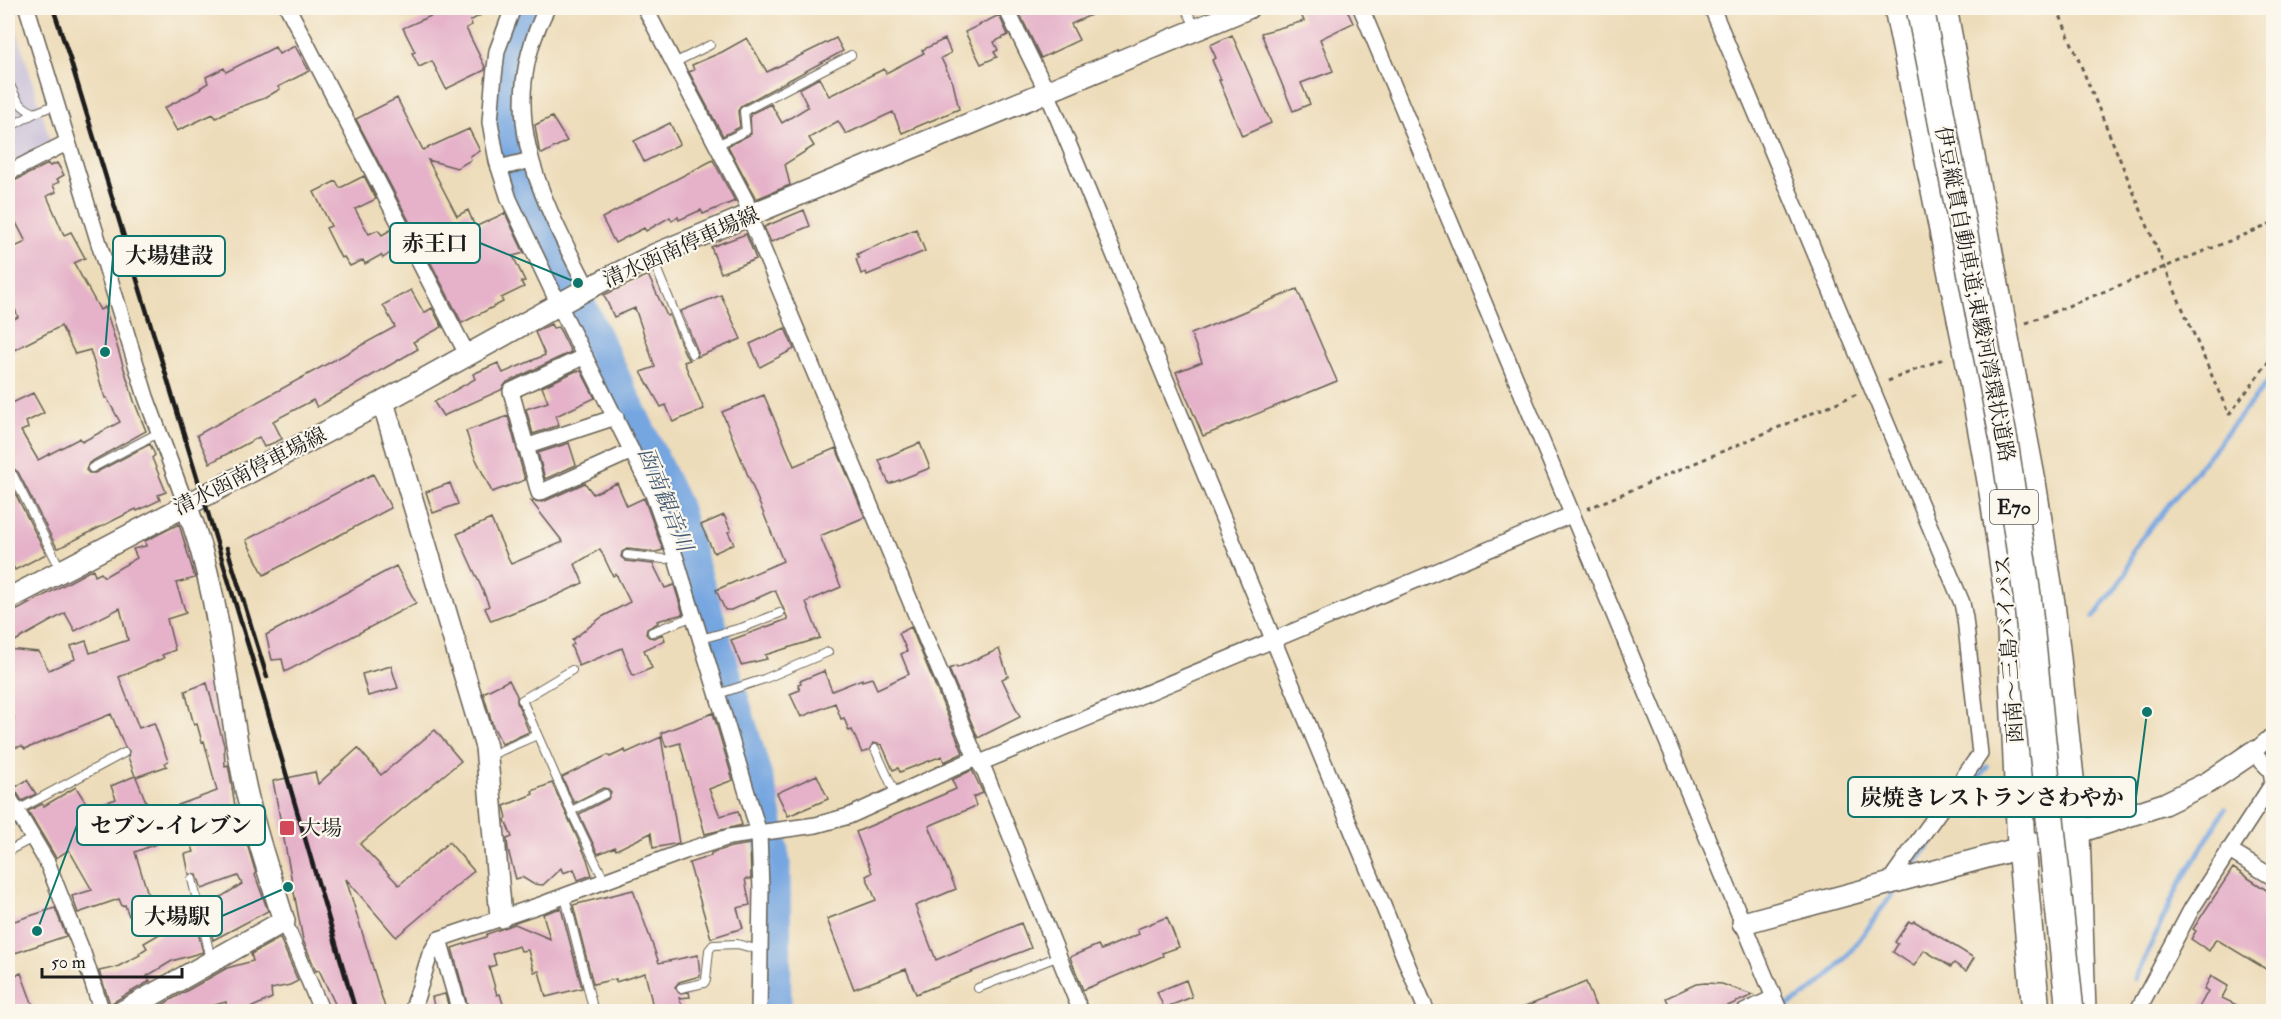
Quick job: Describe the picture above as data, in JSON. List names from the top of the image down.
{
  "streets": {
    "highway": ["伊豆縦貫自動車道;東駿河湾環状道路", "E70", "函南～三島バイパス"],
    "street": ["清水函南停車場線"]
  },
  "water": ["函南観音川"],
  "places": {
    "other": [
      "赤王口",
      "大場建設",
      "炭焼きレストランさわやか",
      "大場駅",
      "セブン-イレブン"
    ],
    "transit": ["大場"]
  },
  "scale_bar": "50 m"
}
